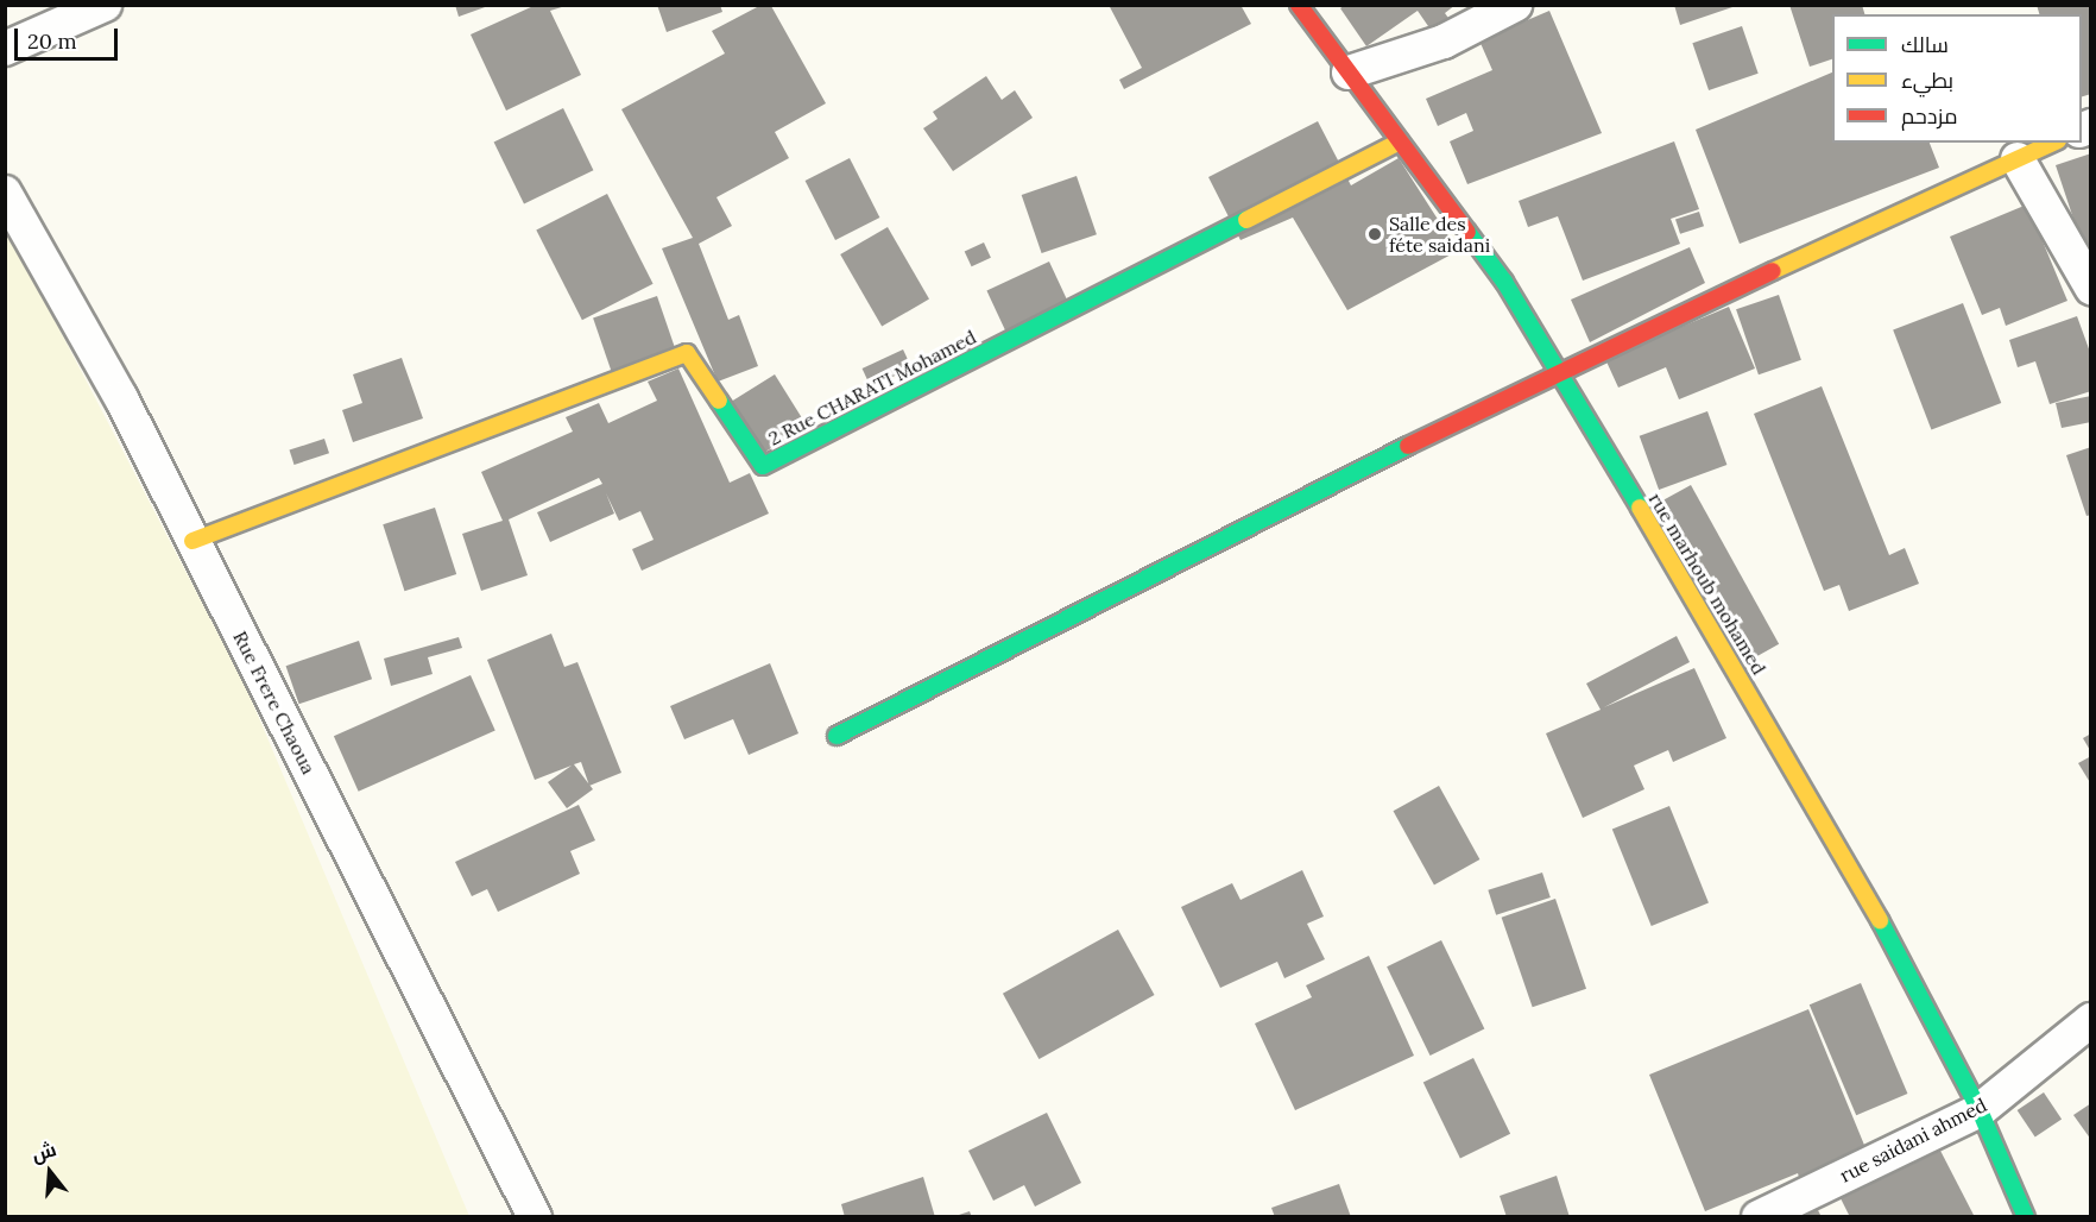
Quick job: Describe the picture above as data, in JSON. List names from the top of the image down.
{
  "streets": {
    "street": [
      "2 Rue CHARATI Mohamed",
      "rue marhoub mohamed",
      "Rue Frere Chaoua",
      "rue saidani ahmed"
    ]
  },
  "crossings": [
    ["2 Rue CHARATI Mohamed", "rue marhoub mohamed"],
    ["2 Rue CHARATI Mohamed", "Rue Frere Chaoua"],
    ["rue marhoub mohamed", "rue saidani ahmed"]
  ],
  "places": ["Salle des féte saidani"],
  "legend": ["سالك", "بطيء", "مزدحم"],
  "scale_bar": "20 m",
  "north": "top"
}
